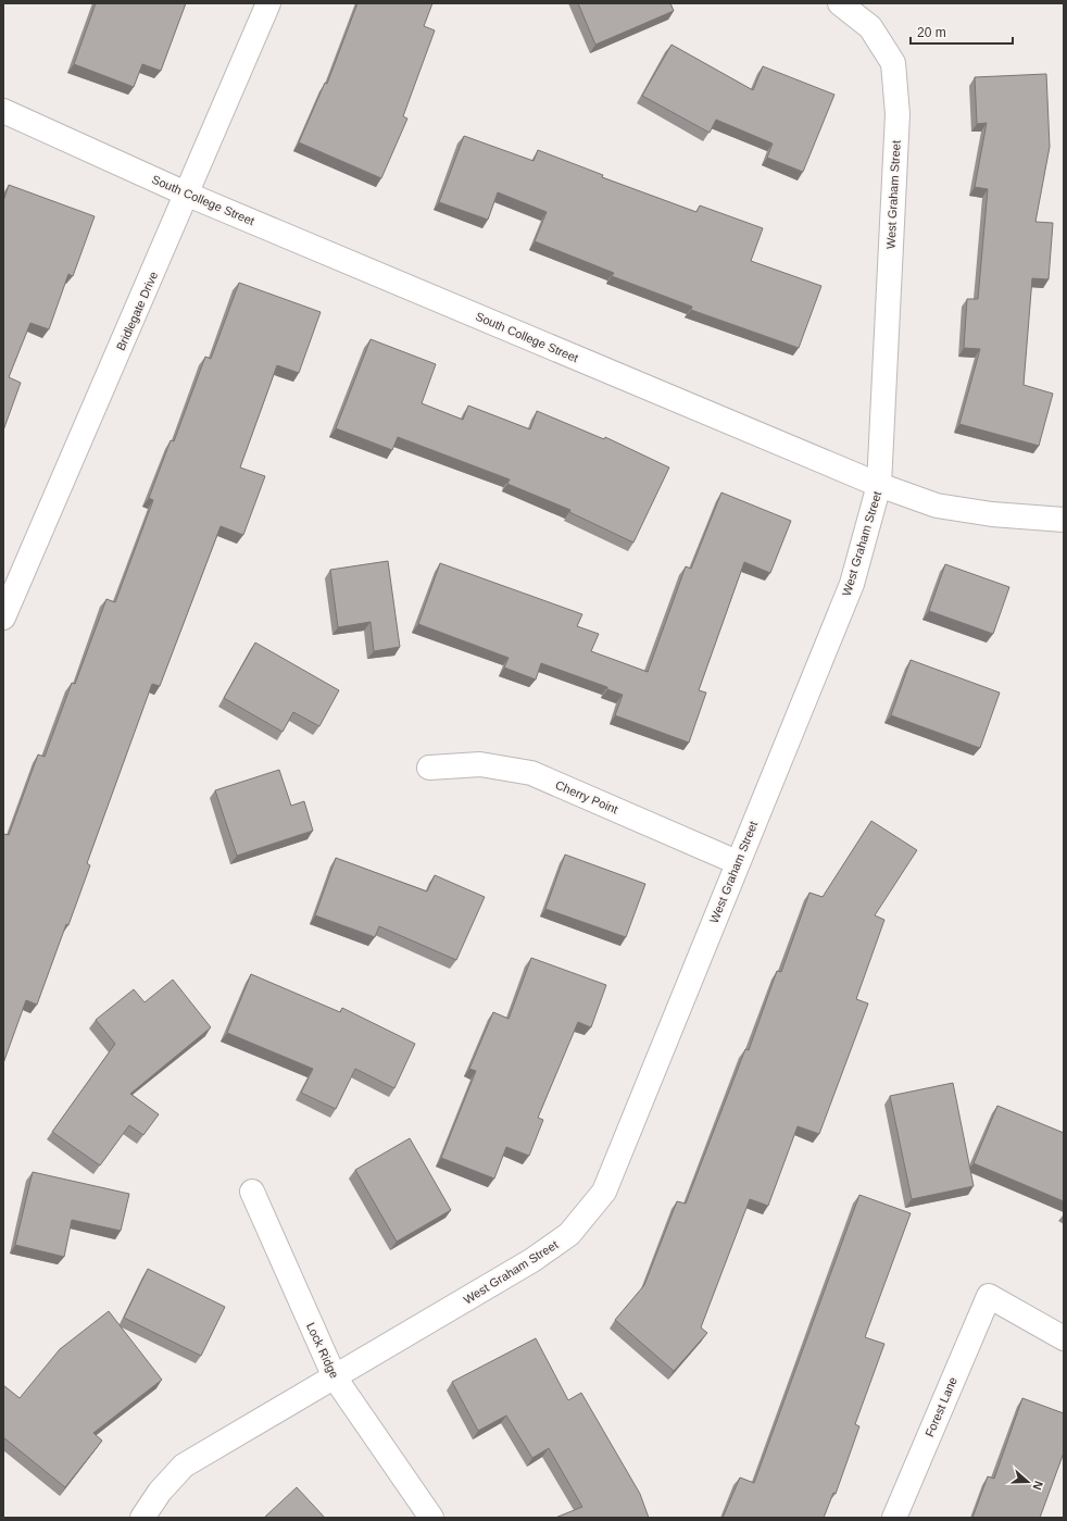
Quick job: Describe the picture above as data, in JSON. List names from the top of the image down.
{
  "streets": {
    "street": [
      "West Graham Street",
      "South College Street",
      "Bridlegate Drive",
      "Cherry Point",
      "Lock Ridge",
      "Forest Lane"
    ]
  },
  "crossings": [
    ["West Graham Street", "South College Street"],
    ["West Graham Street", "Cherry Point"],
    ["West Graham Street", "Lock Ridge"],
    ["South College Street", "Bridlegate Drive"]
  ],
  "scale_bar": "20 m",
  "north": "right"
}
